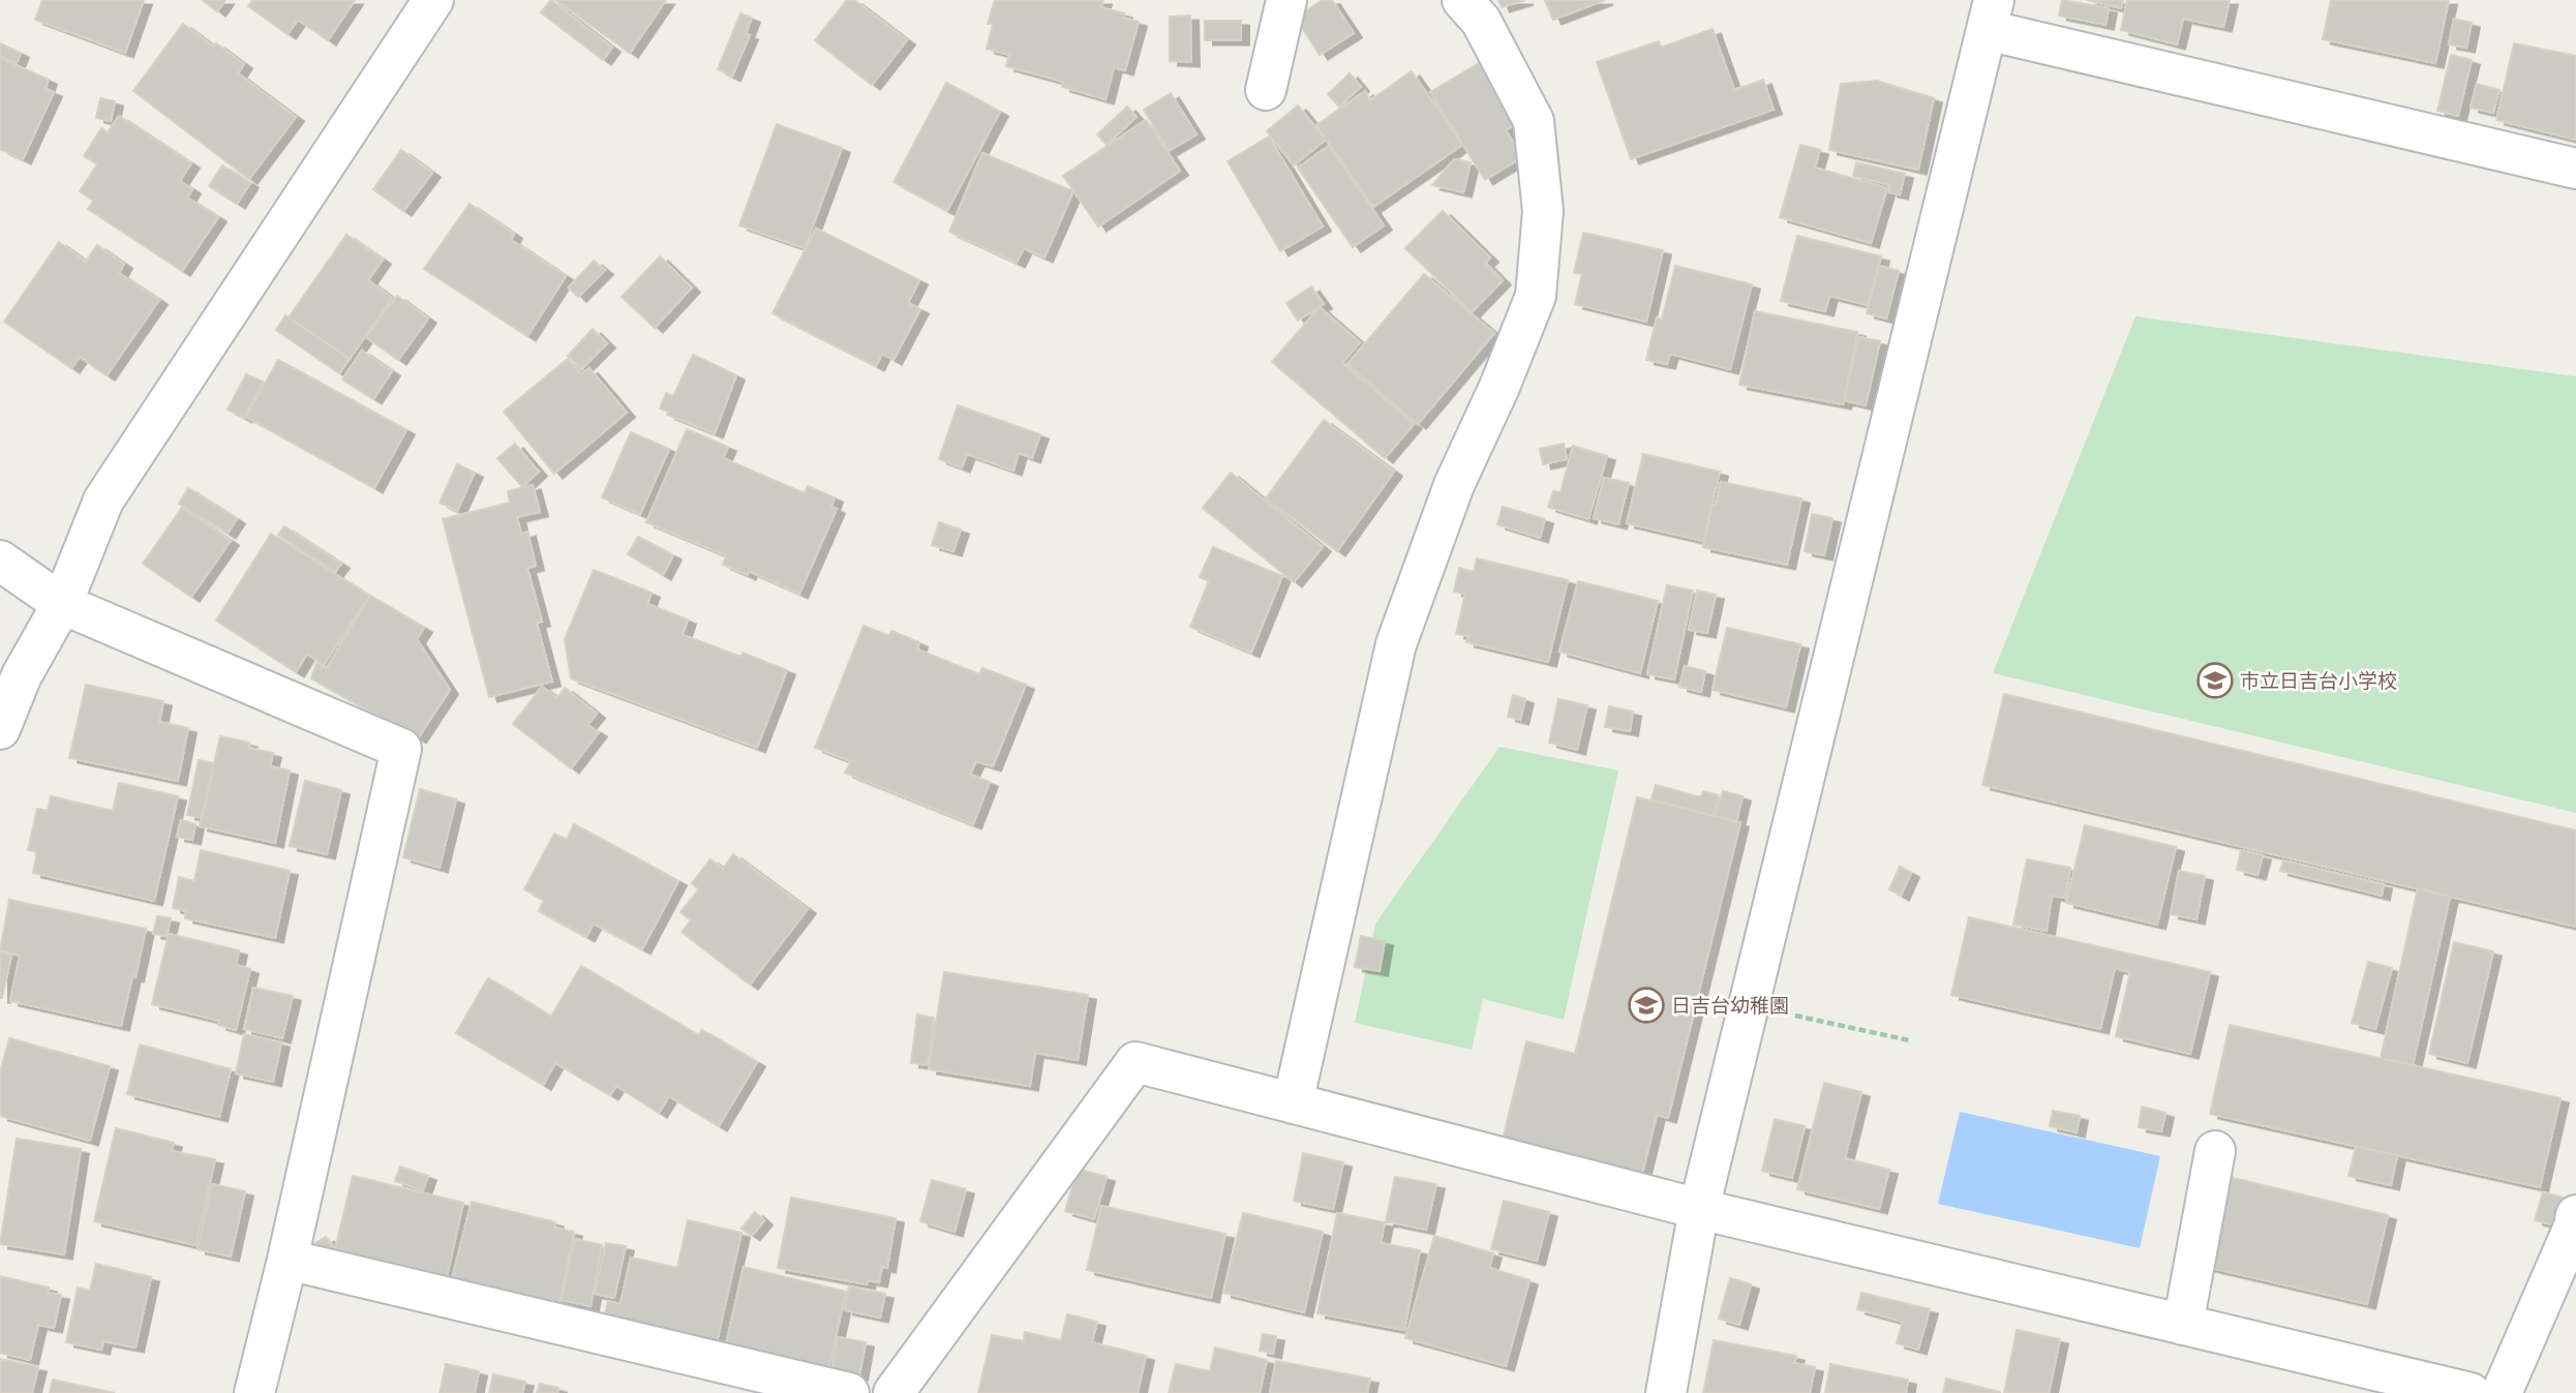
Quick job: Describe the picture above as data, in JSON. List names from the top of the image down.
{
  "places": {
    "school or university": ["市立日吉台小学校", "日吉台幼稚園"]
  }
}
